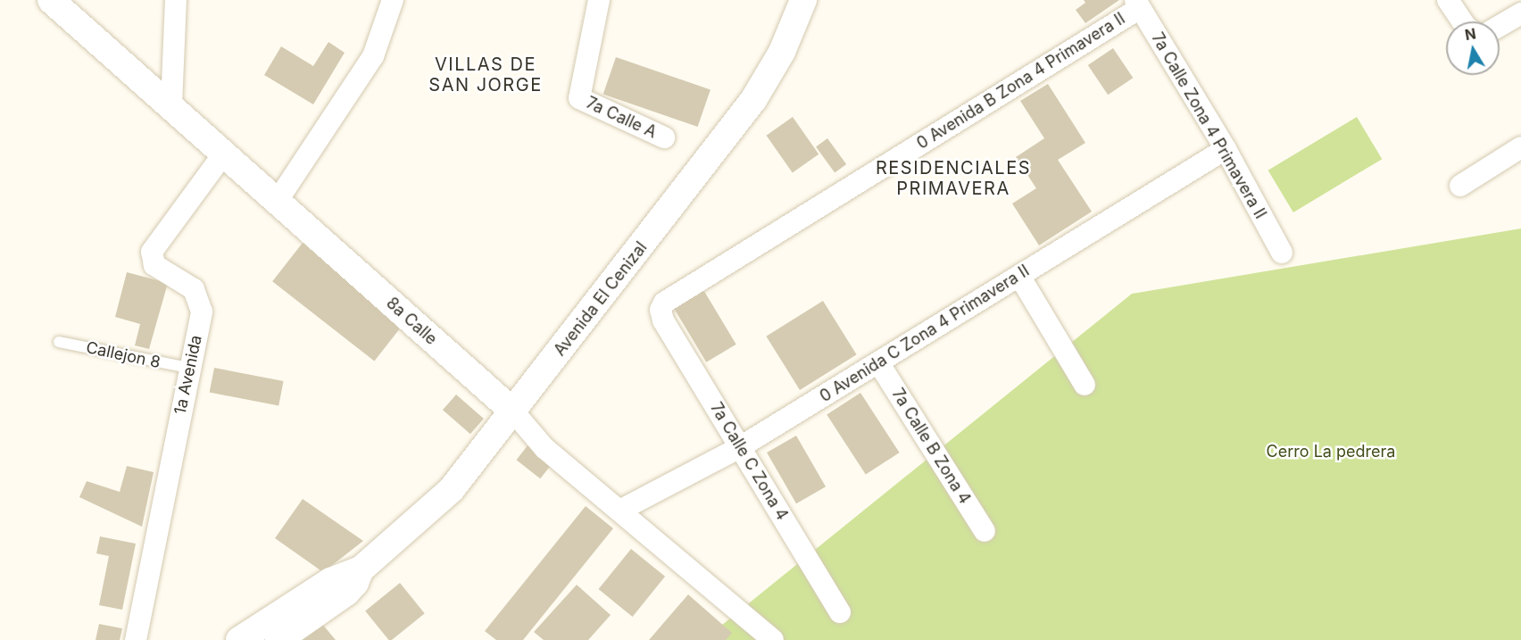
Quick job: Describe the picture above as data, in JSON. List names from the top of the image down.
{
  "streets": {
    "street": [
      "0 Avenida B Zona 4 Primavera II",
      "7a Calle A",
      "7a Calle Zona 4 Primavera II",
      "Avenida El Cenizal",
      "8a Calle",
      "0 Avenida C Zona 4 Primavera II",
      "1a Avenida",
      "7a Calle B Zona 4",
      "7a Calle C Zona 4"
    ],
    "lane": ["Callejon 8"]
  },
  "crossings": [
    ["0 Avenida B Zona 4 Primavera II", "7a Calle Zona 4 Primavera II"],
    ["0 Avenida B Zona 4 Primavera II", "7a Calle C Zona 4"],
    ["7a Calle Zona 4 Primavera II", "0 Avenida C Zona 4 Primavera II"],
    ["Avenida El Cenizal", "8a Calle"],
    ["8a Calle", "0 Avenida C Zona 4 Primavera II"],
    ["8a Calle", "1a Avenida"],
    ["0 Avenida C Zona 4 Primavera II", "7a Calle B Zona 4"],
    ["0 Avenida C Zona 4 Primavera II", "7a Calle C Zona 4"],
    ["Callejon 8", "1a Avenida"]
  ],
  "districts": ["VILLAS DE SAN JORGE", "RESIDENCIALES PRIMAVERA"],
  "parks": ["Cerro La pedrera"],
  "north": "top"
}
